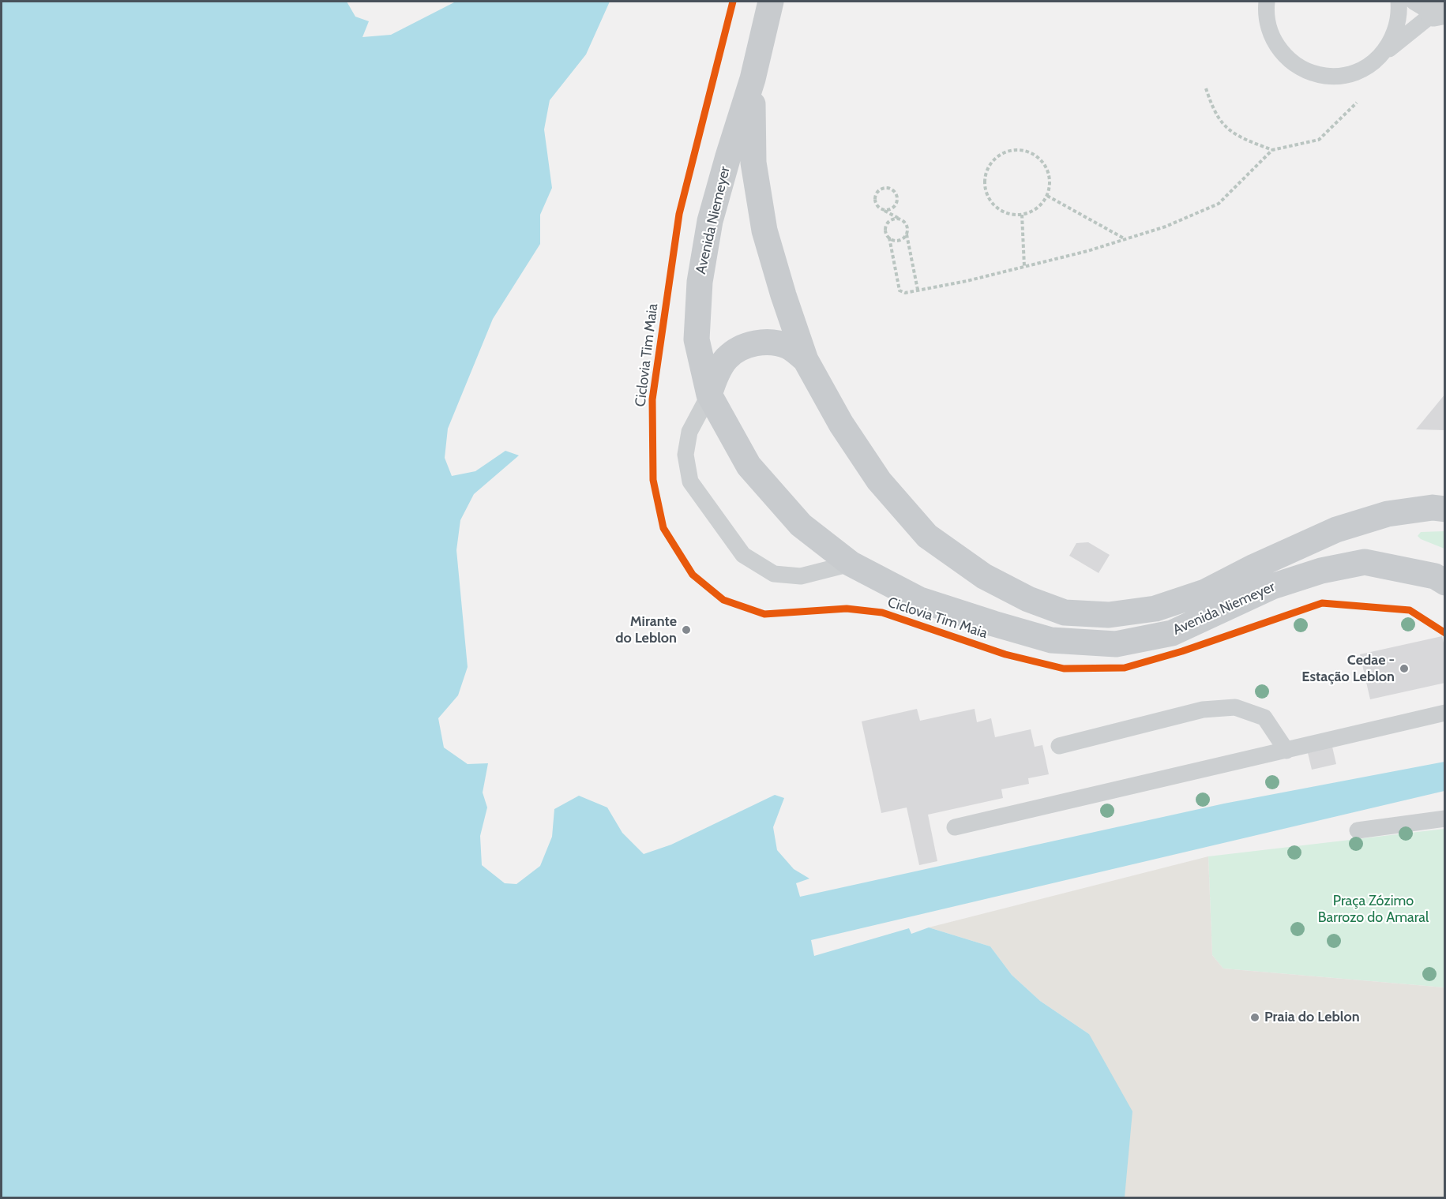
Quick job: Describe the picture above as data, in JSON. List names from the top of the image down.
{
  "streets": {
    "main road": ["Avenida Niemeyer"],
    "cycle path": ["Ciclovia Tim Maia"]
  },
  "parks": ["Praça Zózimo Barrozo do Amaral"],
  "places": ["Mirante do Leblon", "Cedae - Estação Leblon", "Praia do Leblon"]
}
